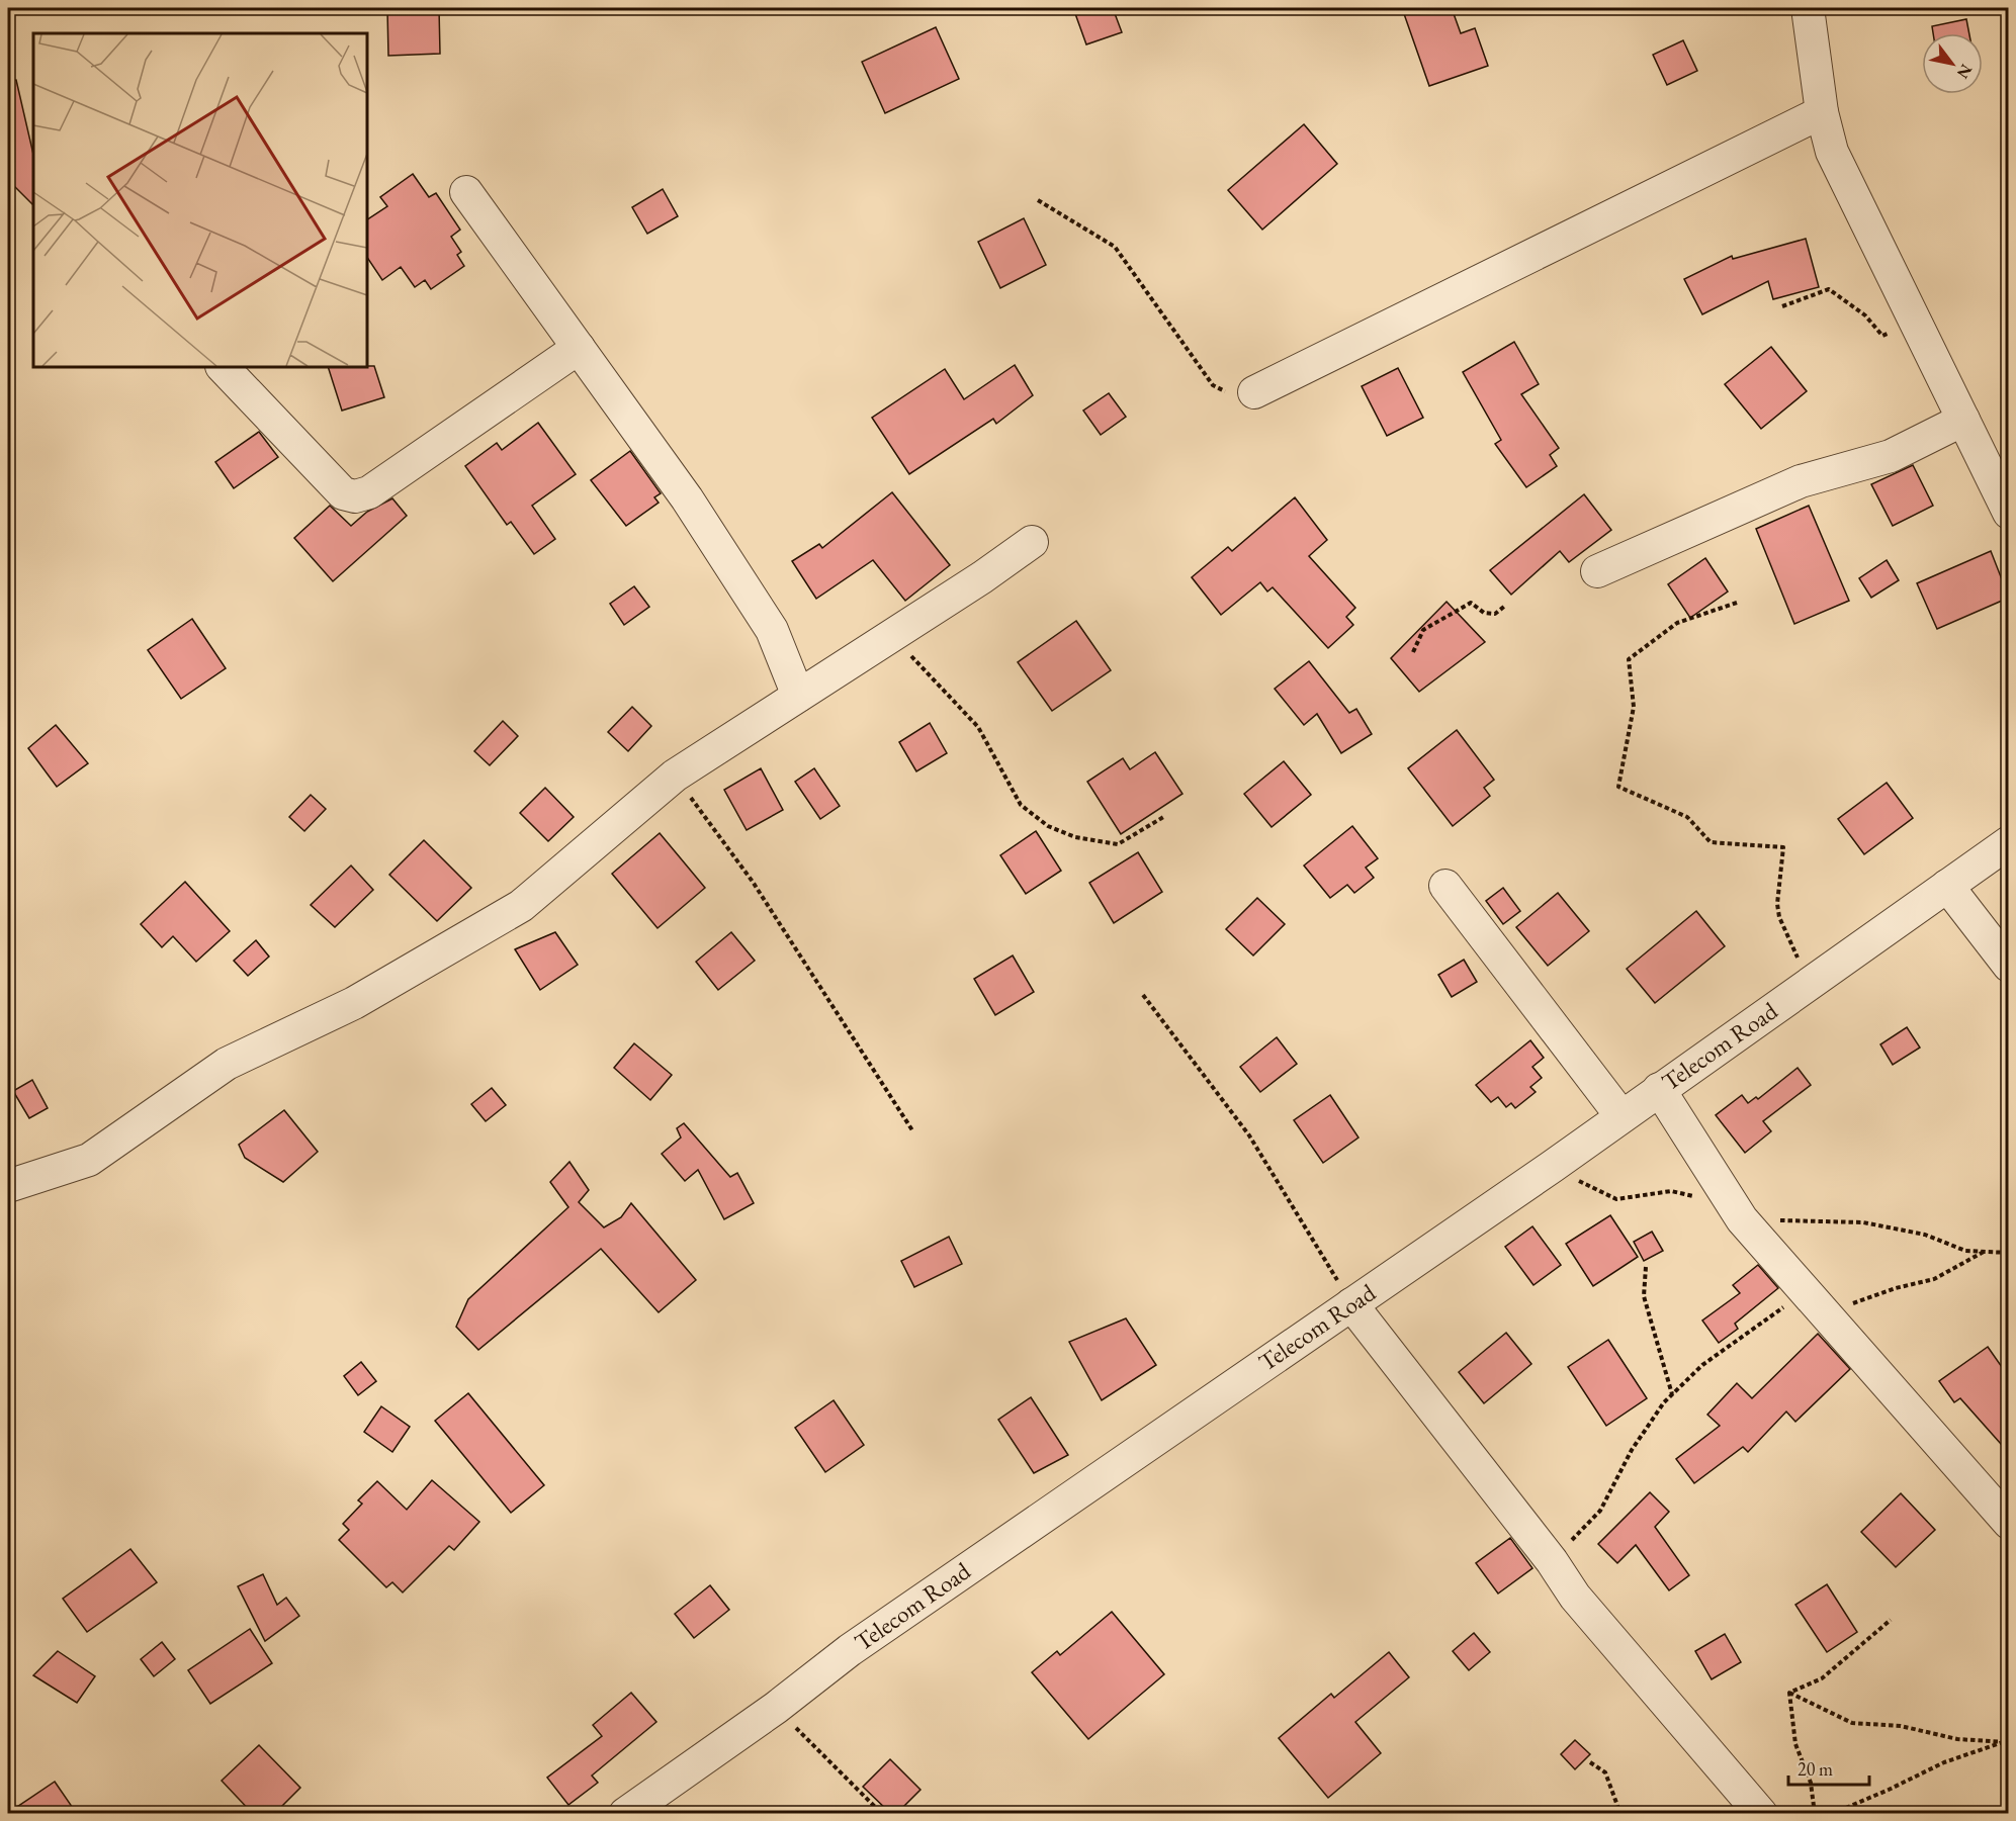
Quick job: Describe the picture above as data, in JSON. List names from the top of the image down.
{
  "streets": {
    "street": ["Telecom Road"]
  },
  "scale_bar": "20 m",
  "north": "bottom right"
}
